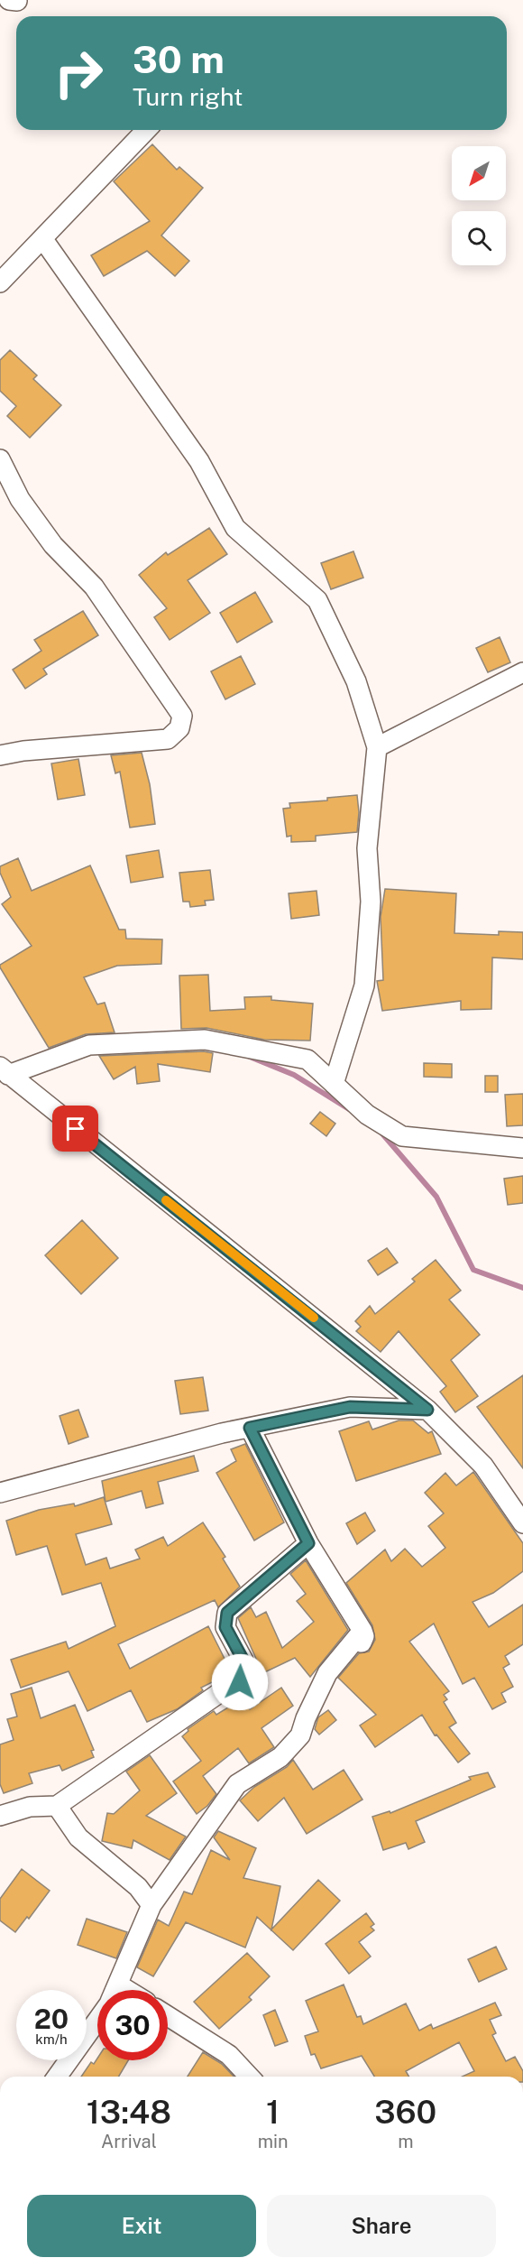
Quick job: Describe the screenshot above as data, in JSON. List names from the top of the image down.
{
  "north": "bottom left",
  "page": {
    "turn": ["30 m", "Turn right"],
    "speed": "20 km/h",
    "limit": "30",
    "eta": [
      "13:48",
      "Arrival",
      "1",
      "min",
      "360",
      "m"
    ],
    "buttons": ["Exit", "Share"]
  }
}
